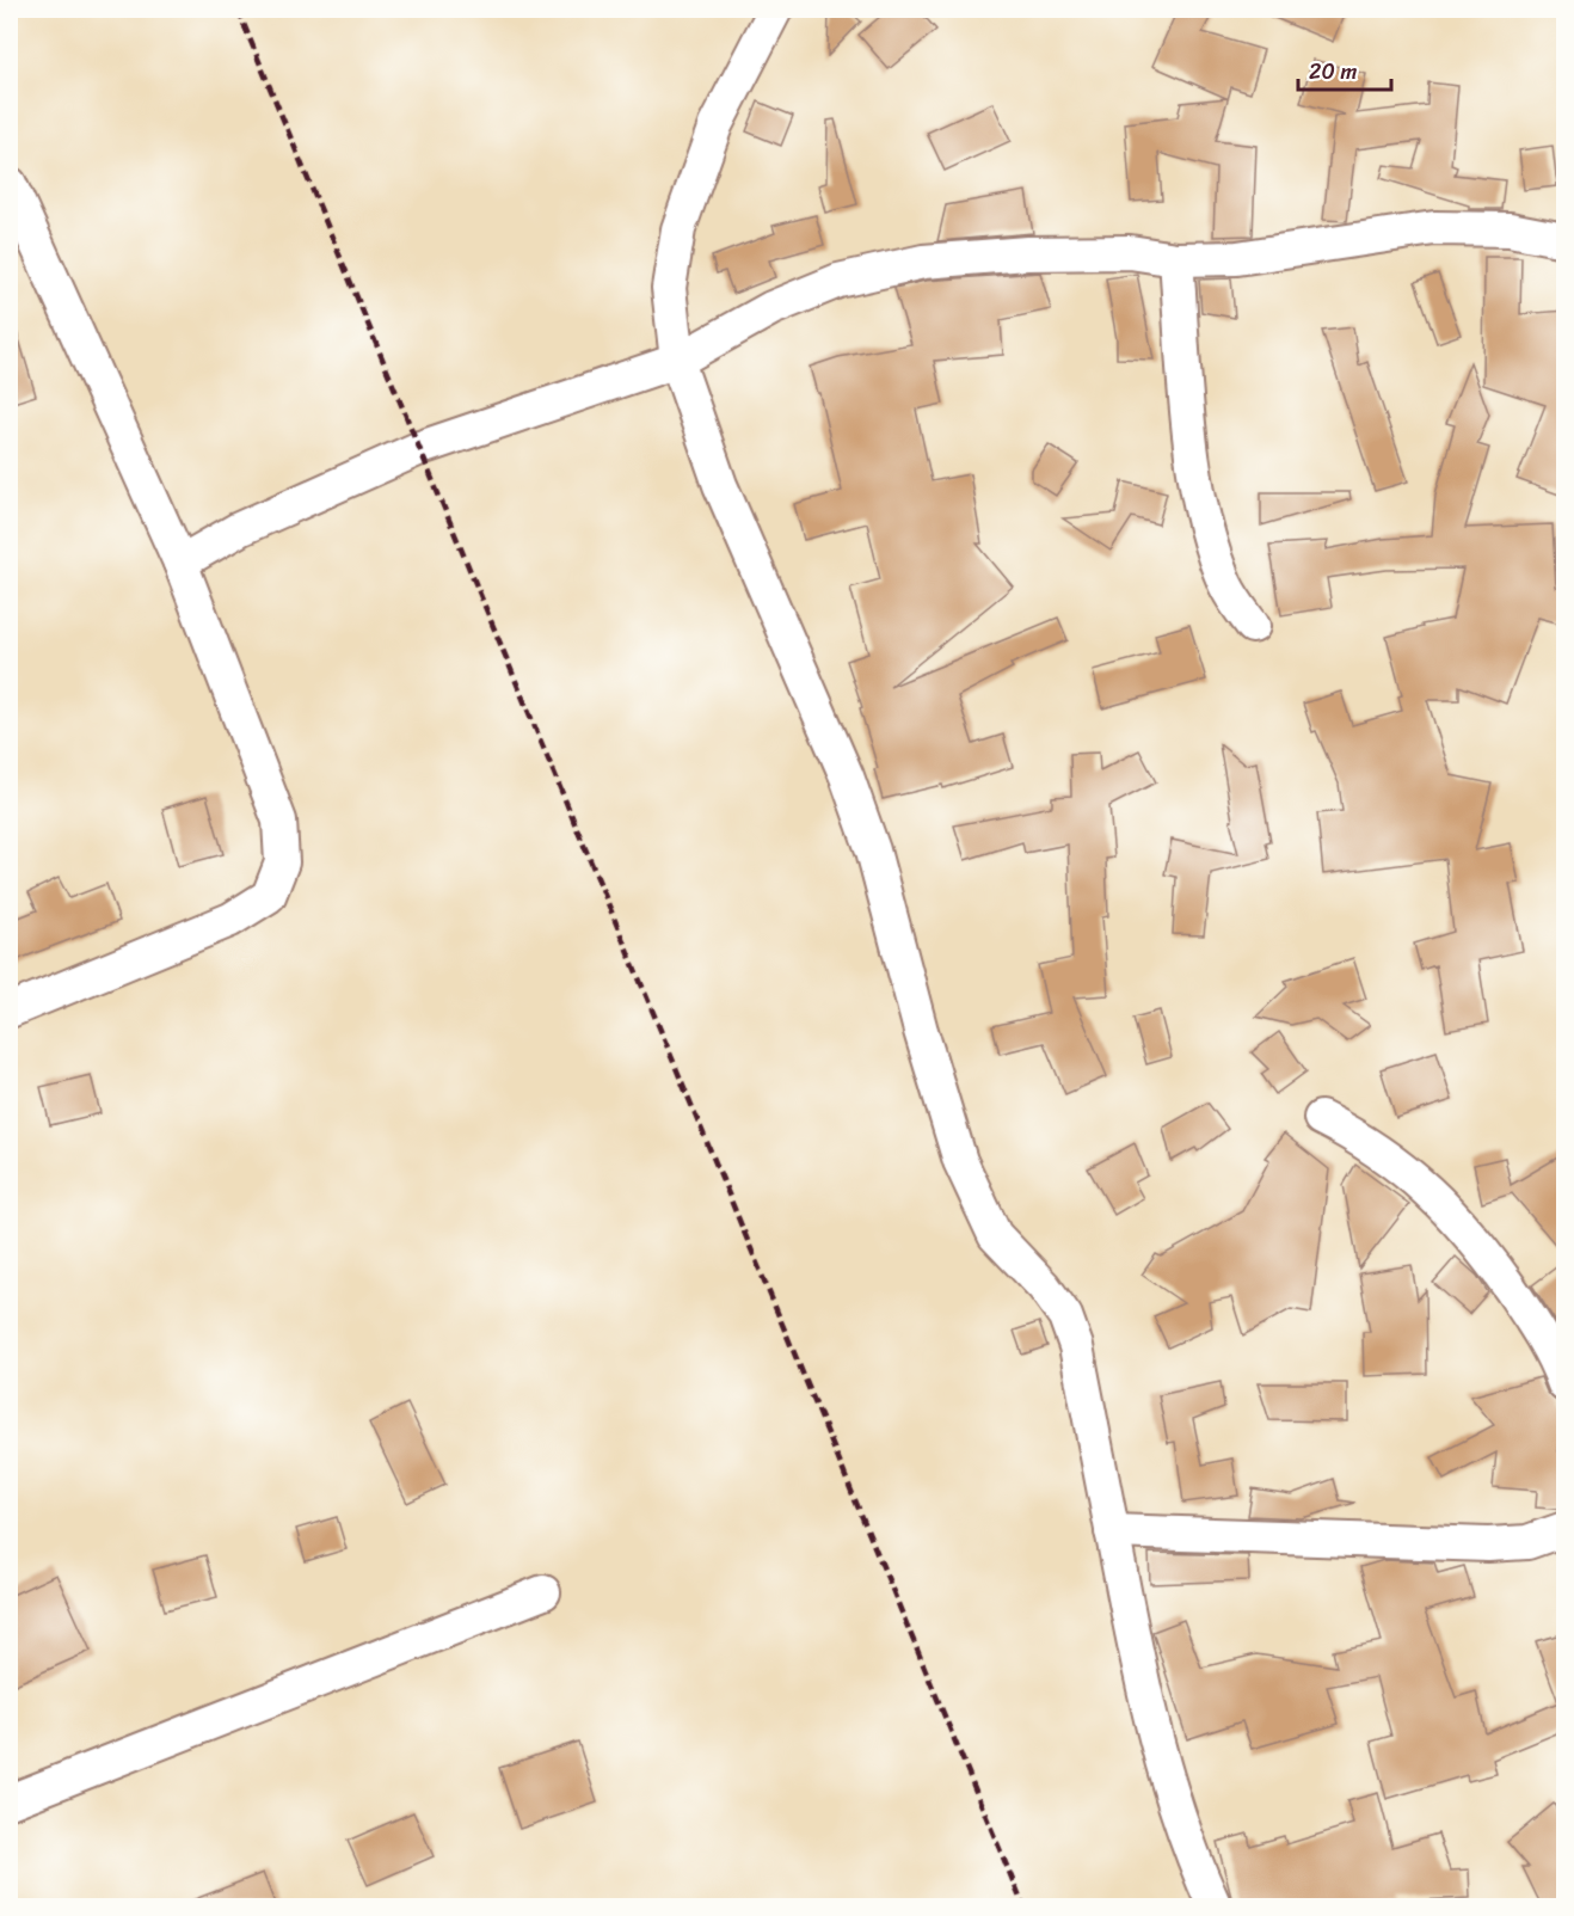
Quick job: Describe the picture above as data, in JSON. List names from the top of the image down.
{
  "scale_bar": "20 m"
}
